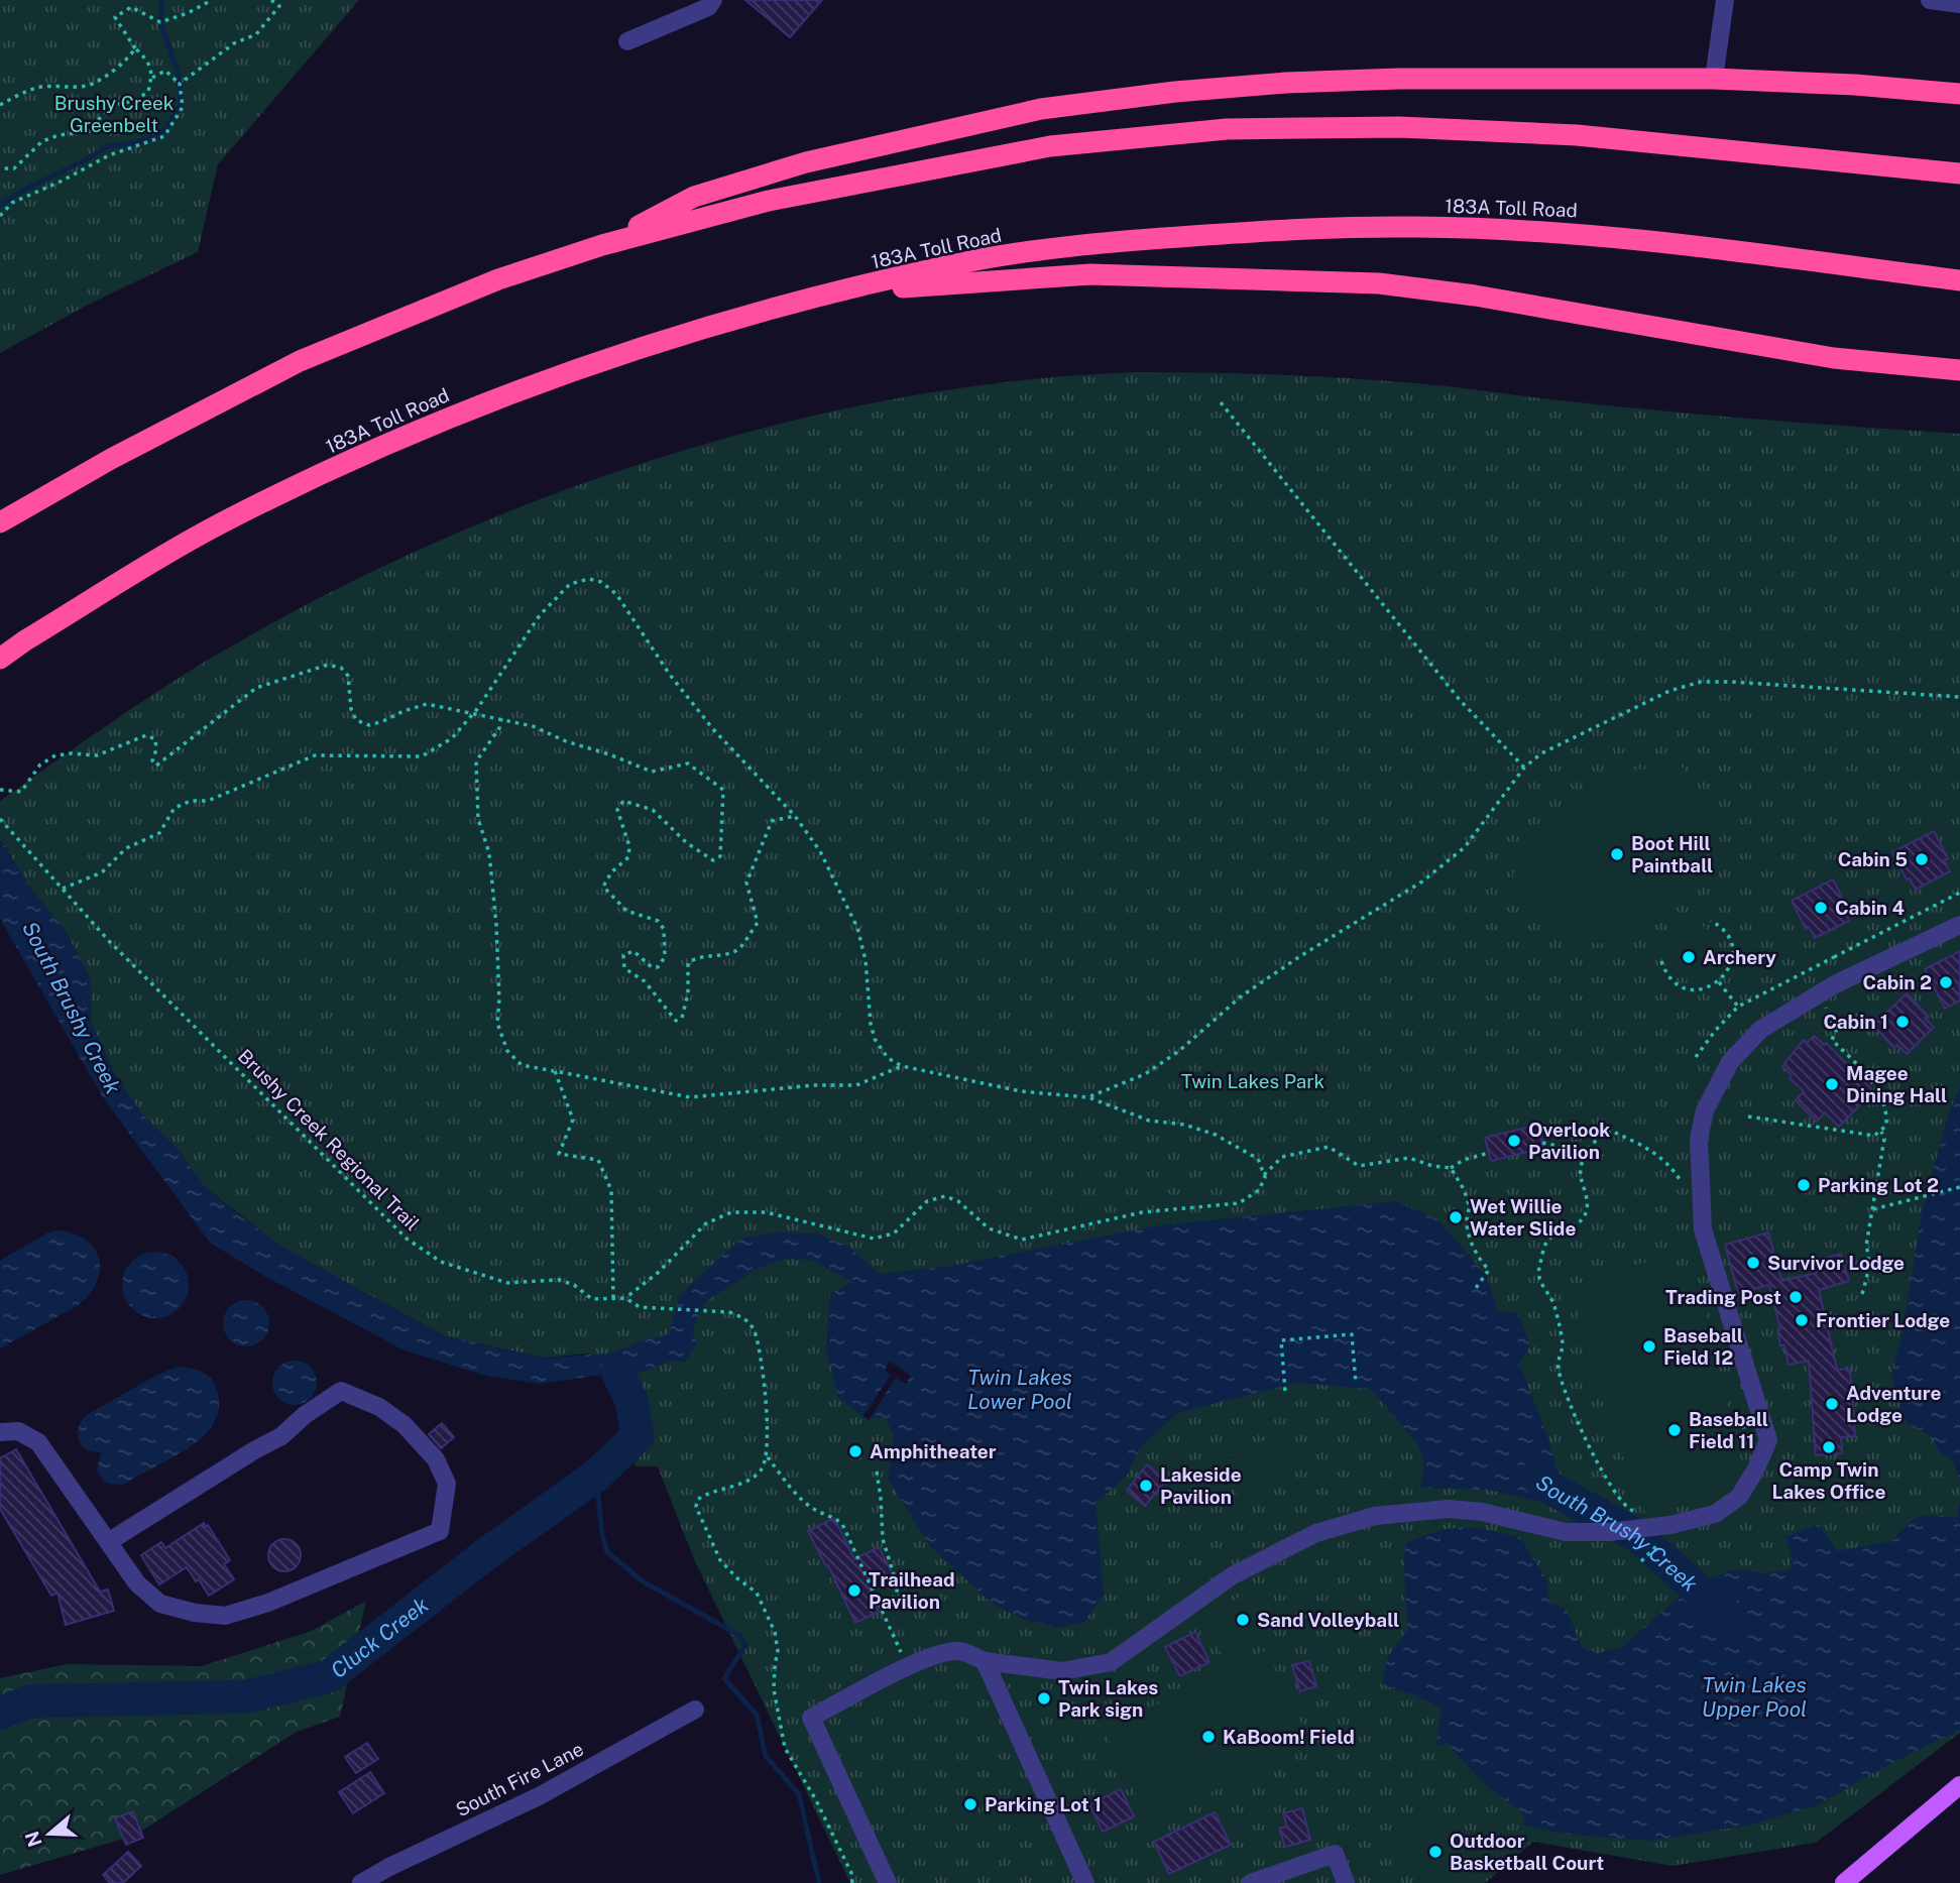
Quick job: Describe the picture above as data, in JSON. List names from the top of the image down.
{
  "streets": {
    "highway": ["183A Toll Road"],
    "street": ["South Fire Lane"],
    "path": ["Brushy Creek Regional Trail"]
  },
  "water": [
    "South Brushy Creek",
    "Twin Lakes Lower Pool",
    "Cluck Creek",
    "Twin Lakes Upper Pool"
  ],
  "parks": ["Brushy Creek Greenbelt", "Twin Lakes Park"],
  "places": [
    "Boot Hill Paintball",
    "Cabin 5",
    "Cabin 4",
    "Archery",
    "Cabin 2",
    "Cabin 1",
    "Magee Dining Hall",
    "Overlook Pavilion",
    "Parking Lot 2",
    "Wet Willie Water Slide",
    "Survivor Lodge",
    "Trading Post",
    "Frontier Lodge",
    "Baseball Field 12",
    "Adventure Lodge",
    "Baseball Field 11",
    "Camp Twin Lakes Office",
    "Amphitheater",
    "Lakeside Pavilion",
    "Trailhead Pavilion",
    "Sand Volleyball",
    "Twin Lakes Park sign",
    "KaBoom! Field",
    "Parking Lot 1",
    "Outdoor Basketball Court"
  ],
  "north": "left"
}
